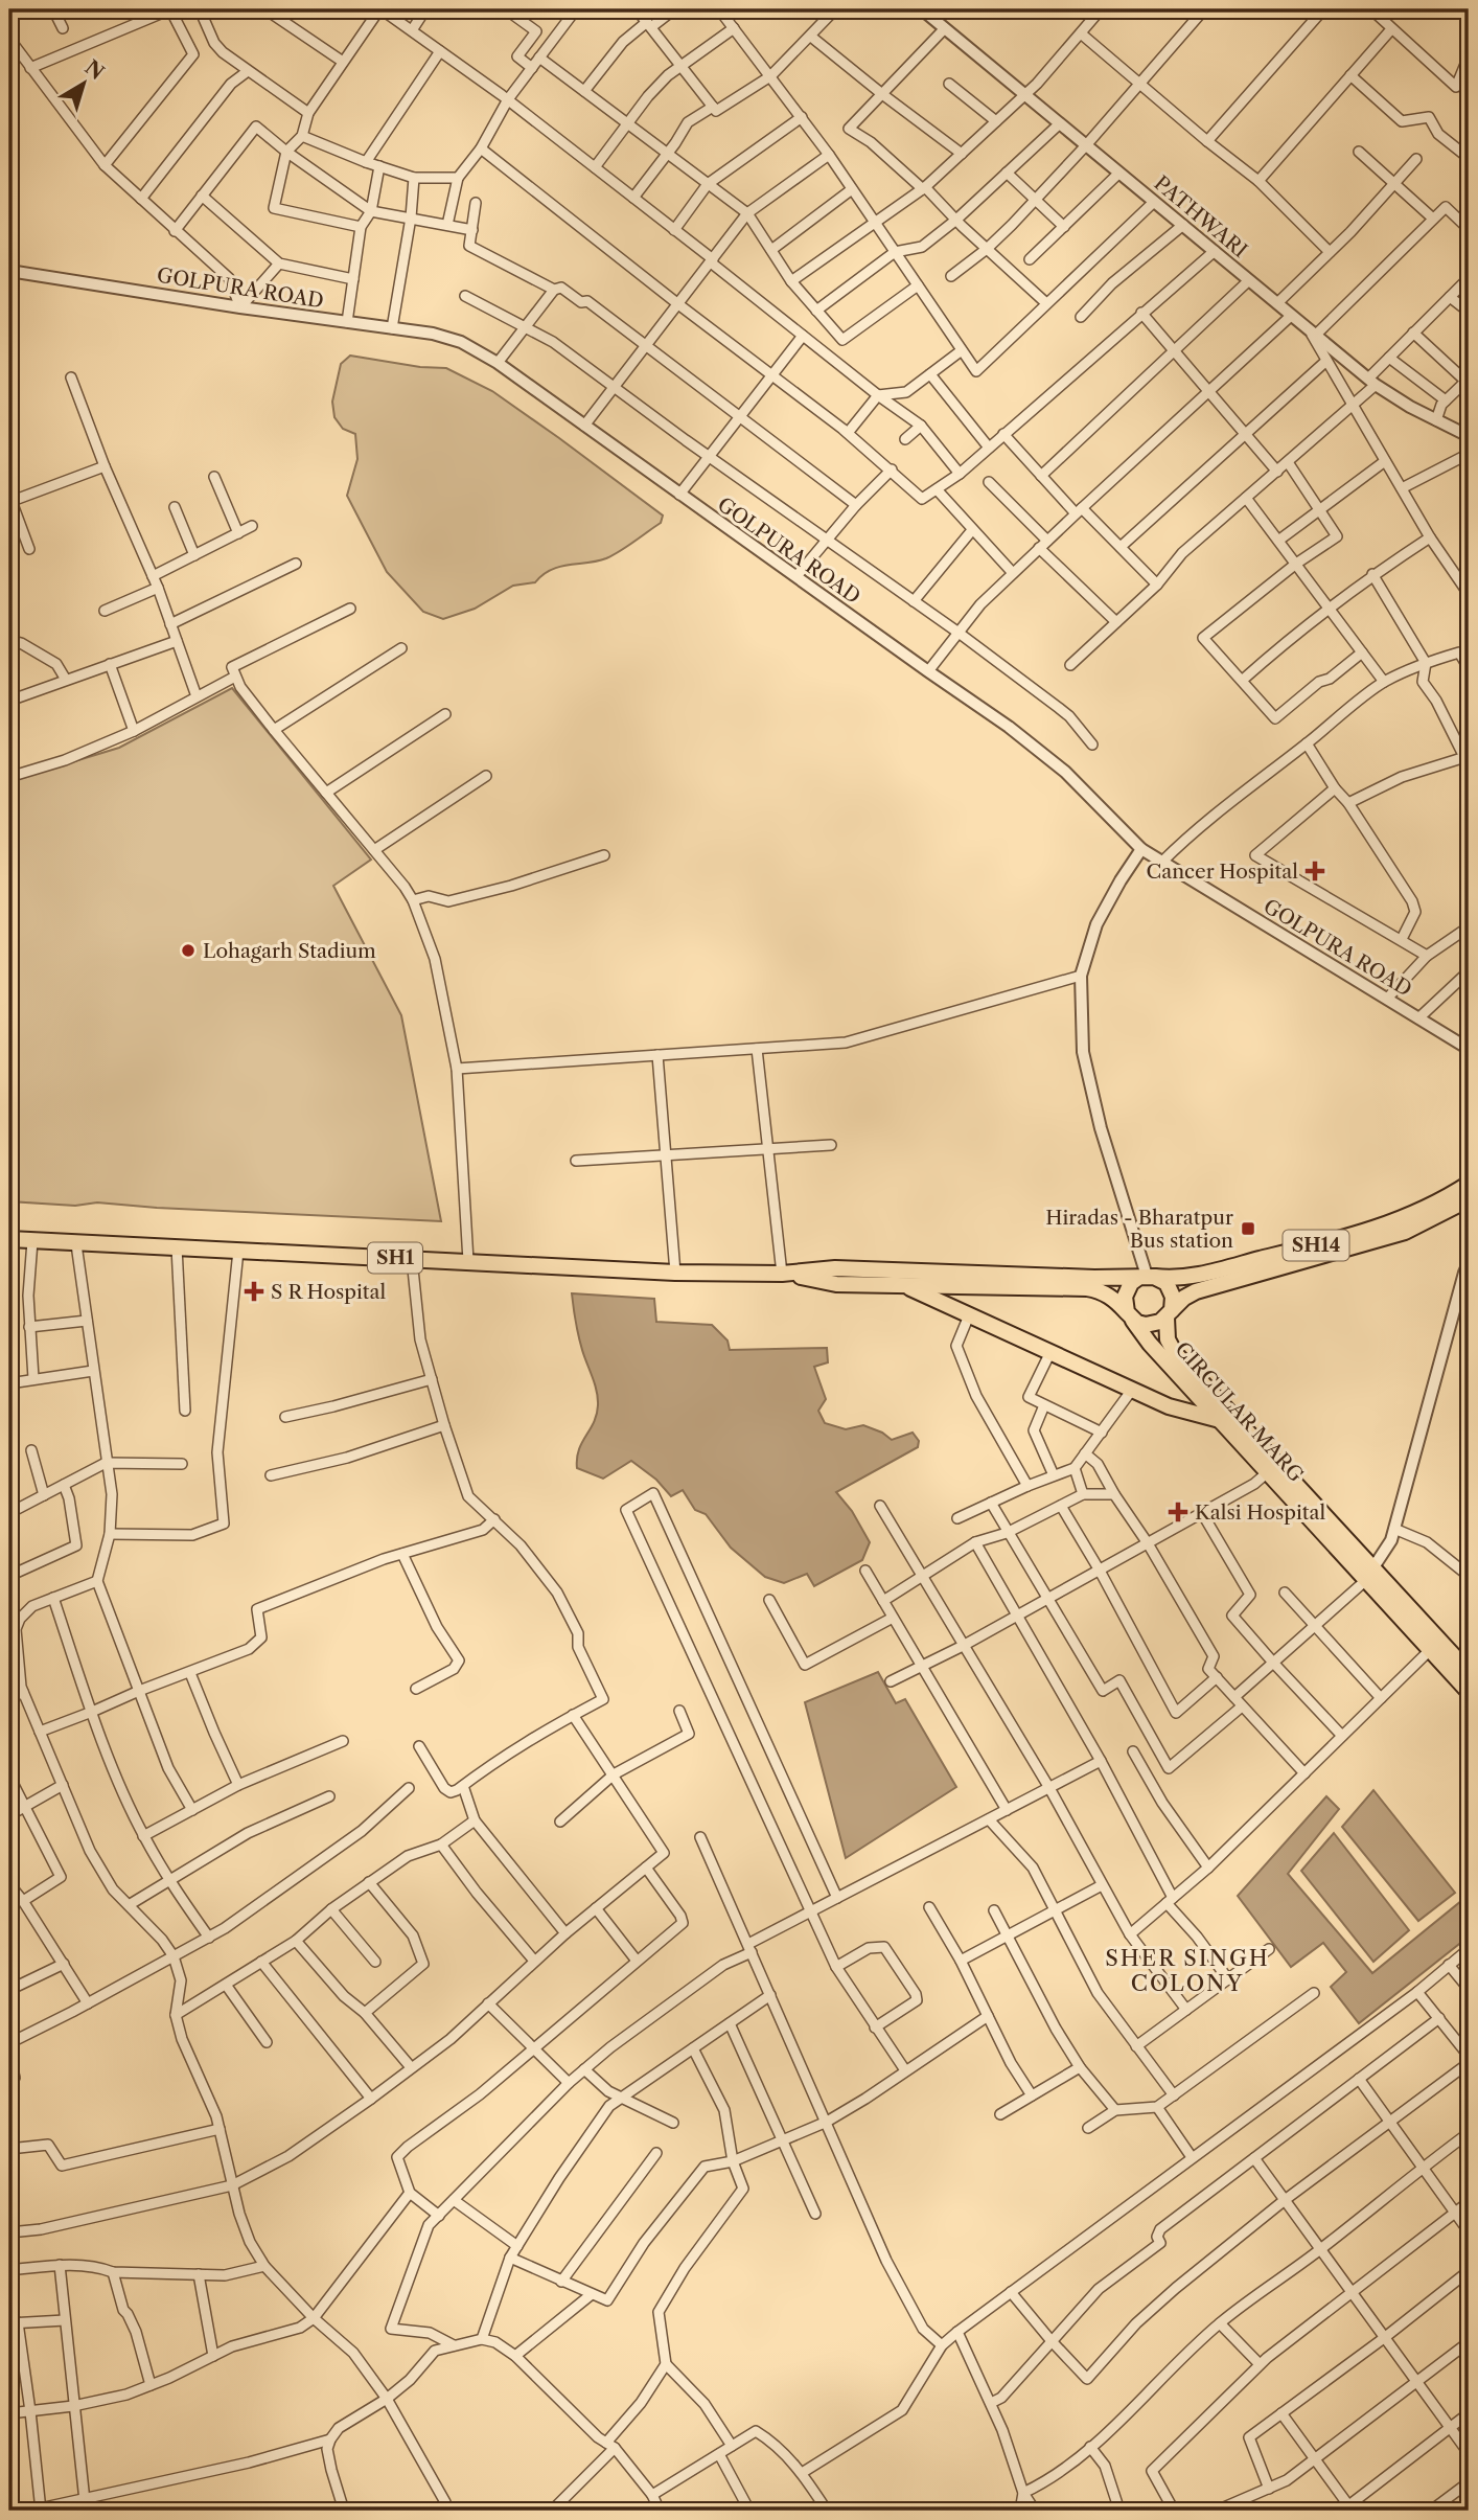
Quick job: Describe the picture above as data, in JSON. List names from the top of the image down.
{
  "streets": {
    "main road": ["SH14", "SH1", "CIRCULAR MARG"],
    "street": ["PATHWARI", "GOLPURA ROAD"]
  },
  "crossings": [
    ["SH14", "SH1"],
    ["SH14", "CIRCULAR MARG"],
    ["SH1", "CIRCULAR MARG"]
  ],
  "districts": ["SHER SINGH COLONY"],
  "places": {
    "health": ["Cancer Hospital", "S R Hospital", "Kalsi Hospital"],
    "other": ["Lohagarh Stadium"],
    "transit": ["Hiradas - Bharatpur Bus station"]
  },
  "north": "top right"
}
